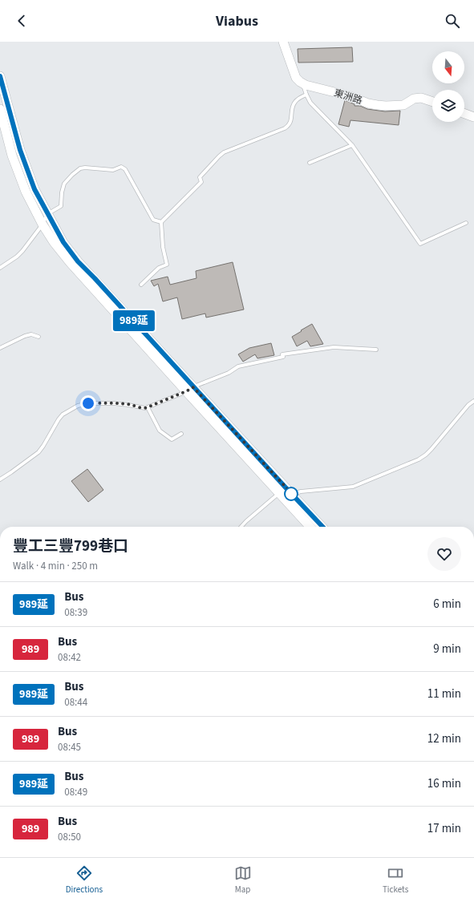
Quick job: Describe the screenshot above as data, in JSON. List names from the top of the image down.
{
  "streets": {
    "street": ["東洲路"]
  },
  "lines": ["bus line 989延"],
  "north": "bottom",
  "page": {
    "header": "Viabus",
    "on_map": "989延",
    "heading": ["豐工三豐799巷口", "Walk · 4 min · 250 m"],
    "list": [
      {
        "mark": "989延",
        "name": "Bus",
        "note": "08:39",
        "value": "6 min"
      },
      {
        "mark": "989",
        "name": "Bus",
        "note": "08:42",
        "value": "9 min"
      },
      {
        "mark": "989延",
        "name": "Bus",
        "note": "08:44",
        "value": "11 min"
      },
      {
        "mark": "989",
        "name": "Bus",
        "note": "08:45",
        "value": "12 min"
      },
      {
        "mark": "989延",
        "name": "Bus",
        "note": "08:49",
        "value": "16 min"
      },
      {
        "mark": "989",
        "name": "Bus",
        "note": "08:50",
        "value": "17 min"
      }
    ],
    "tabs": ["Directions", "Map", "Tickets"]
  }
}
